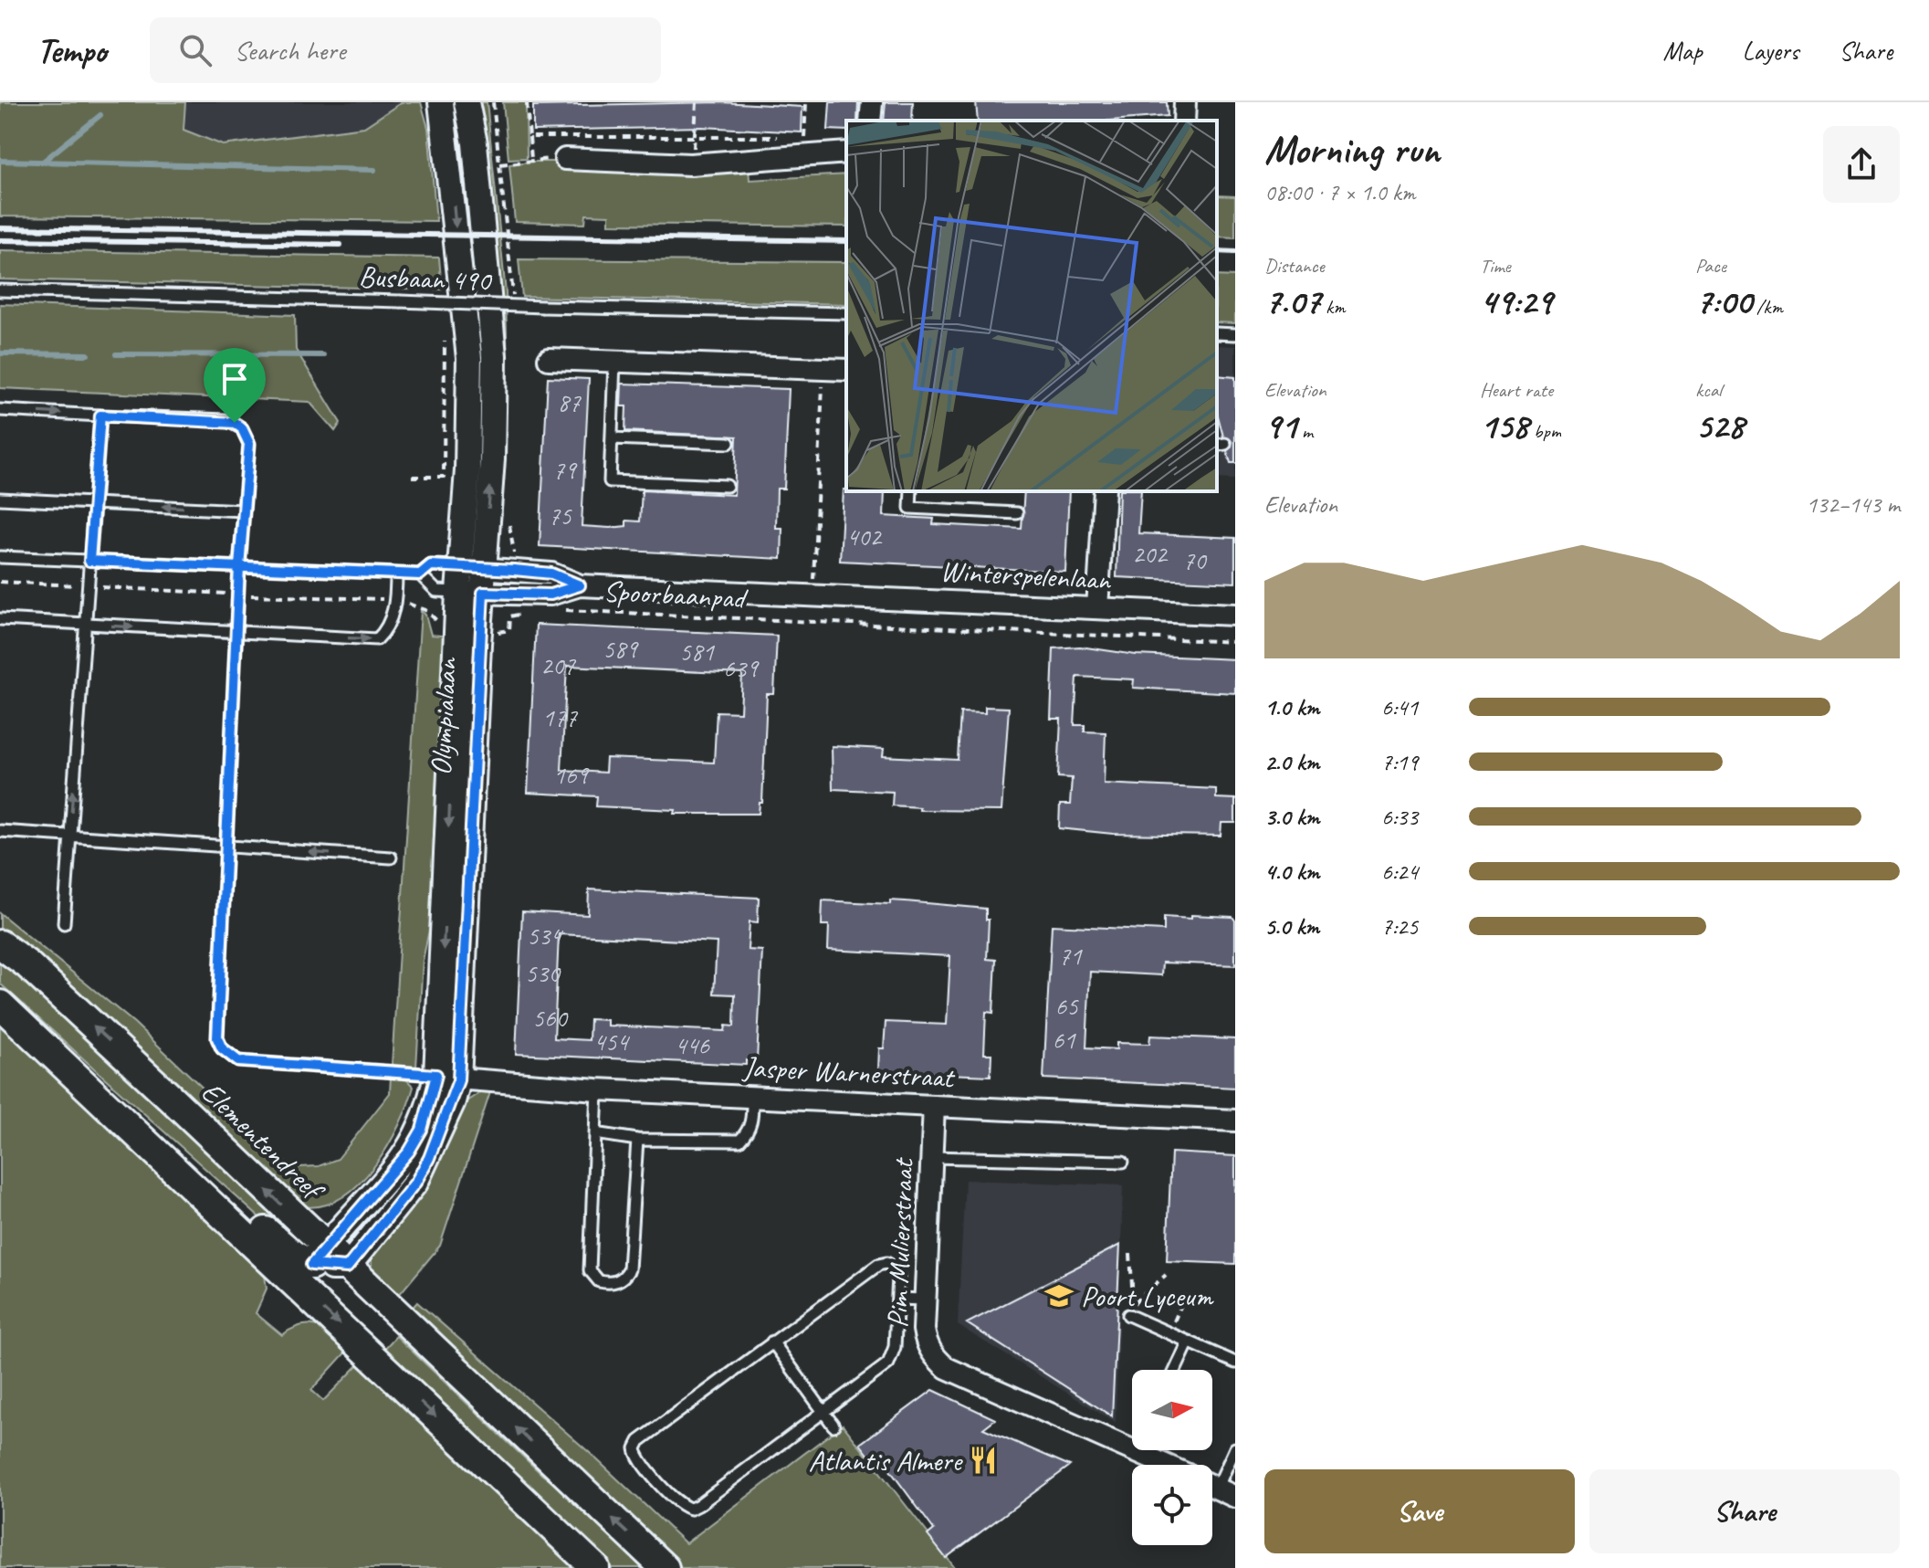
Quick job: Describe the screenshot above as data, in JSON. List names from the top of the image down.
{
  "streets": {
    "main road": ["Elementendreef"],
    "street": [
      "Winterspelenlaan",
      "Olympialaan",
      "Jasper Warnerstraat",
      "Pim Mulierstraat"
    ],
    "lane": ["Busbaan 490"],
    "path": ["Spoorbaanpad"]
  },
  "crossings": [
    ["Winterspelenlaan", "Olympialaan"],
    ["Olympialaan", "Jasper Warnerstraat"],
    ["Olympialaan", "Elementendreef"],
    ["Jasper Warnerstraat", "Pim Mulierstraat"]
  ],
  "places": {
    "school or university": ["Poort Lyceum"],
    "restaurant": ["Atlantis Almere"]
  },
  "house_numbers": [
    "87",
    "79",
    "75",
    "402",
    "202",
    "70",
    "589",
    "581",
    "207",
    "639",
    "177",
    "169",
    "534",
    "71",
    "530",
    "65",
    "560",
    "61",
    "454",
    "446"
  ],
  "north": "right",
  "page": {
    "header": "Tempo",
    "search": "Search here",
    "nav": ["Map", "Layers", "Share"],
    "heading": ["Morning run", "08:00 · 7 × 1.0 km"],
    "stats": [
      ["Distance", "7.07 km"],
      ["Time", "49:29"],
      ["Pace", "7:00 /km"],
      ["Elevation", "91 m"],
      ["Heart rate", "158 bpm"],
      ["kcal", "528"]
    ],
    "chart": ["Elevation", "132–143 m"],
    "list": [
      {
        "name": "1.0 km",
        "note": "6:41"
      },
      {
        "name": "2.0 km",
        "note": "7:19"
      },
      {
        "name": "3.0 km",
        "note": "6:33"
      },
      {
        "name": "4.0 km",
        "note": "6:24"
      },
      {
        "name": "5.0 km",
        "note": "7:25"
      }
    ],
    "buttons": ["Save", "Share"]
  }
}
